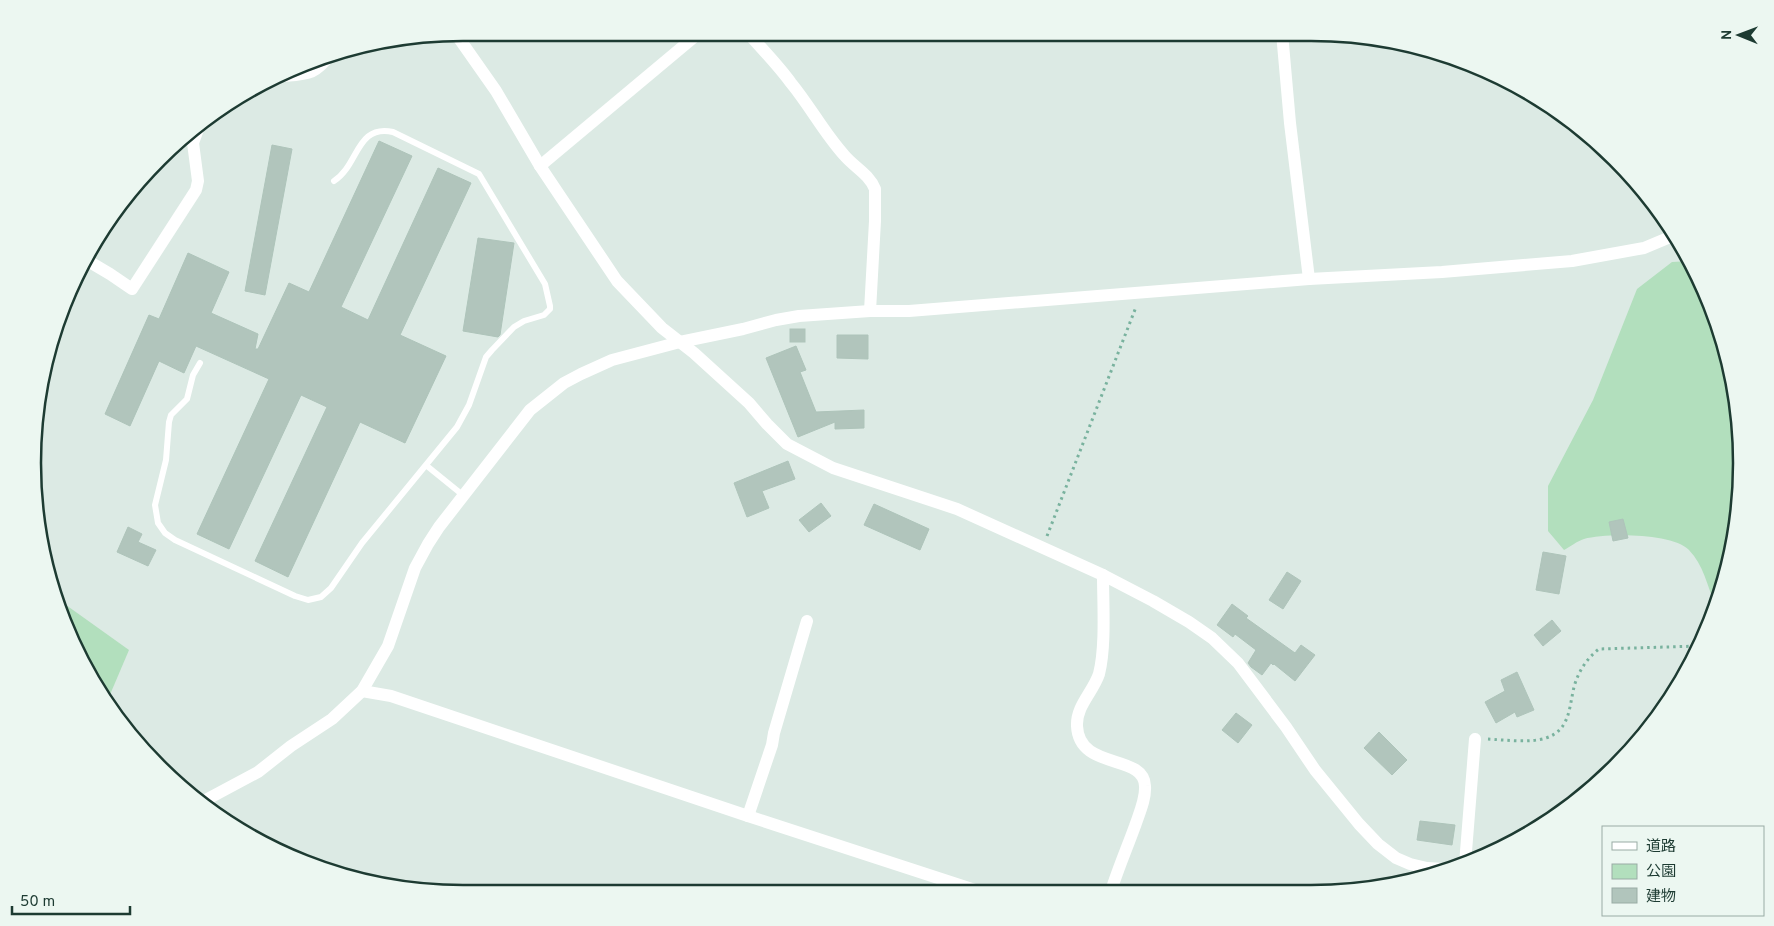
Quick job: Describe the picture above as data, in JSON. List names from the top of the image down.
{
  "legend": ["道路", "公園", "建物"],
  "scale_bar": "50 m",
  "north": "left"
}
